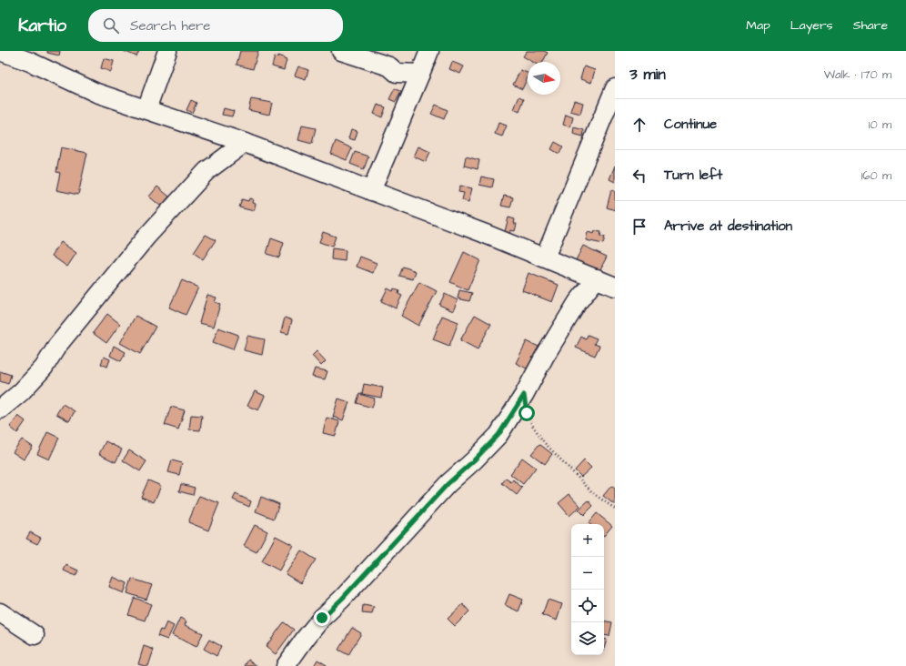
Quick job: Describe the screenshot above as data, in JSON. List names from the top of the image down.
{
  "north": "right",
  "page": {
    "header": "Kartio",
    "search": "Search here",
    "nav": ["Map", "Layers", "Share"],
    "heading": ["3 min", "Walk · 170 m"],
    "list": [
      ["Continue", "10 m"],
      ["Turn left", "160 m"],
      "Arrive at destination"
    ],
    "map_buttons": ["+", "−"]
  }
}
